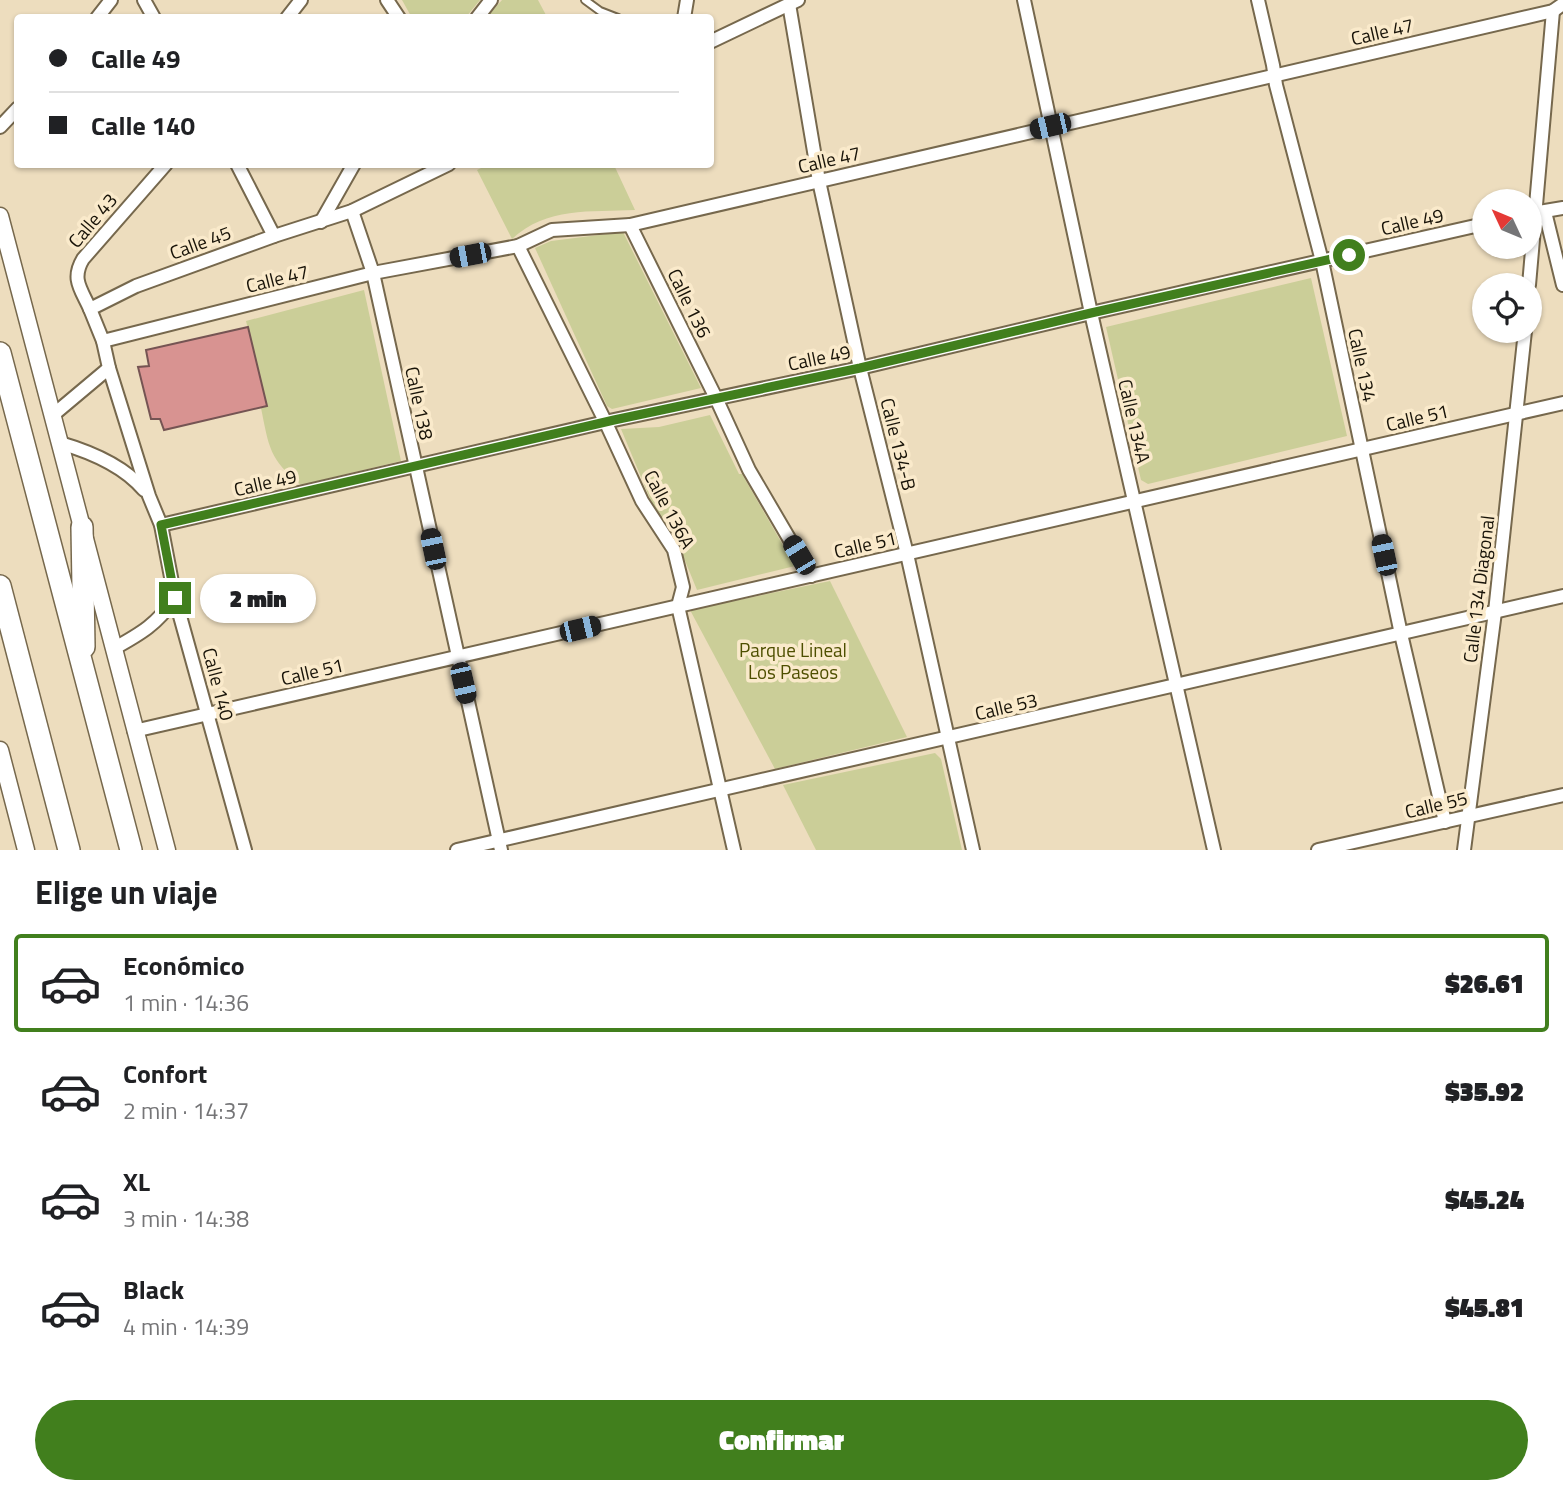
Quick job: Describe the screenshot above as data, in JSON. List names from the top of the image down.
{
  "streets": {
    "street": [
      "Calle 47",
      "Calle 43",
      "Calle 49",
      "Calle 45",
      "Calle 136",
      "Calle 134",
      "Calle 138",
      "Calle 51",
      "Calle 134A",
      "Calle 134-B",
      "Calle 136A",
      "Calle 134 Diagonal",
      "Calle 140",
      "Calle 53",
      "Calle 55"
    ]
  },
  "crossings": [
    ["Calle 47", "Calle 136"],
    ["Calle 47", "Calle 134"],
    ["Calle 47", "Calle 138"],
    ["Calle 47", "Calle 134A"],
    ["Calle 47", "Calle 134-B"],
    ["Calle 47", "Calle 136A"],
    ["Calle 43", "Calle 45"],
    ["Calle 49", "Calle 136"],
    ["Calle 49", "Calle 134"],
    ["Calle 49", "Calle 138"],
    ["Calle 49", "Calle 134A"],
    ["Calle 49", "Calle 134-B"],
    ["Calle 49", "Calle 136A"],
    ["Calle 49", "Calle 140"],
    ["Calle 45", "Calle 138"],
    ["Calle 136", "Calle 51"],
    ["Calle 134", "Calle 51"],
    ["Calle 134", "Calle 53"],
    ["Calle 134", "Calle 55"],
    ["Calle 138", "Calle 51"],
    ["Calle 138", "Calle 53"],
    ["Calle 51", "Calle 134A"],
    ["Calle 51", "Calle 134-B"],
    ["Calle 51", "Calle 136A"],
    ["Calle 51", "Calle 134 Diagonal"],
    ["Calle 51", "Calle 140"],
    ["Calle 134A", "Calle 53"],
    ["Calle 134-B", "Calle 53"],
    ["Calle 136A", "Calle 53"],
    ["Calle 134 Diagonal", "Calle 53"],
    ["Calle 134 Diagonal", "Calle 55"]
  ],
  "parks": ["Parque Lineal Los Paseos"],
  "north": "top left",
  "page": {
    "banner": ["Calle 49", "Calle 140"],
    "bubble": "2 min",
    "heading": "Elige un viaje",
    "list": [
      {
        "name": "Económico",
        "note": "1 min · 14:36",
        "value": "$26.61"
      },
      {
        "name": "Confort",
        "note": "2 min · 14:37",
        "value": "$35.92"
      },
      {
        "name": "XL",
        "note": "3 min · 14:38",
        "value": "$45.24"
      },
      {
        "name": "Black",
        "note": "4 min · 14:39",
        "value": "$45.81"
      }
    ],
    "buttons": "Confirmar"
  }
}
